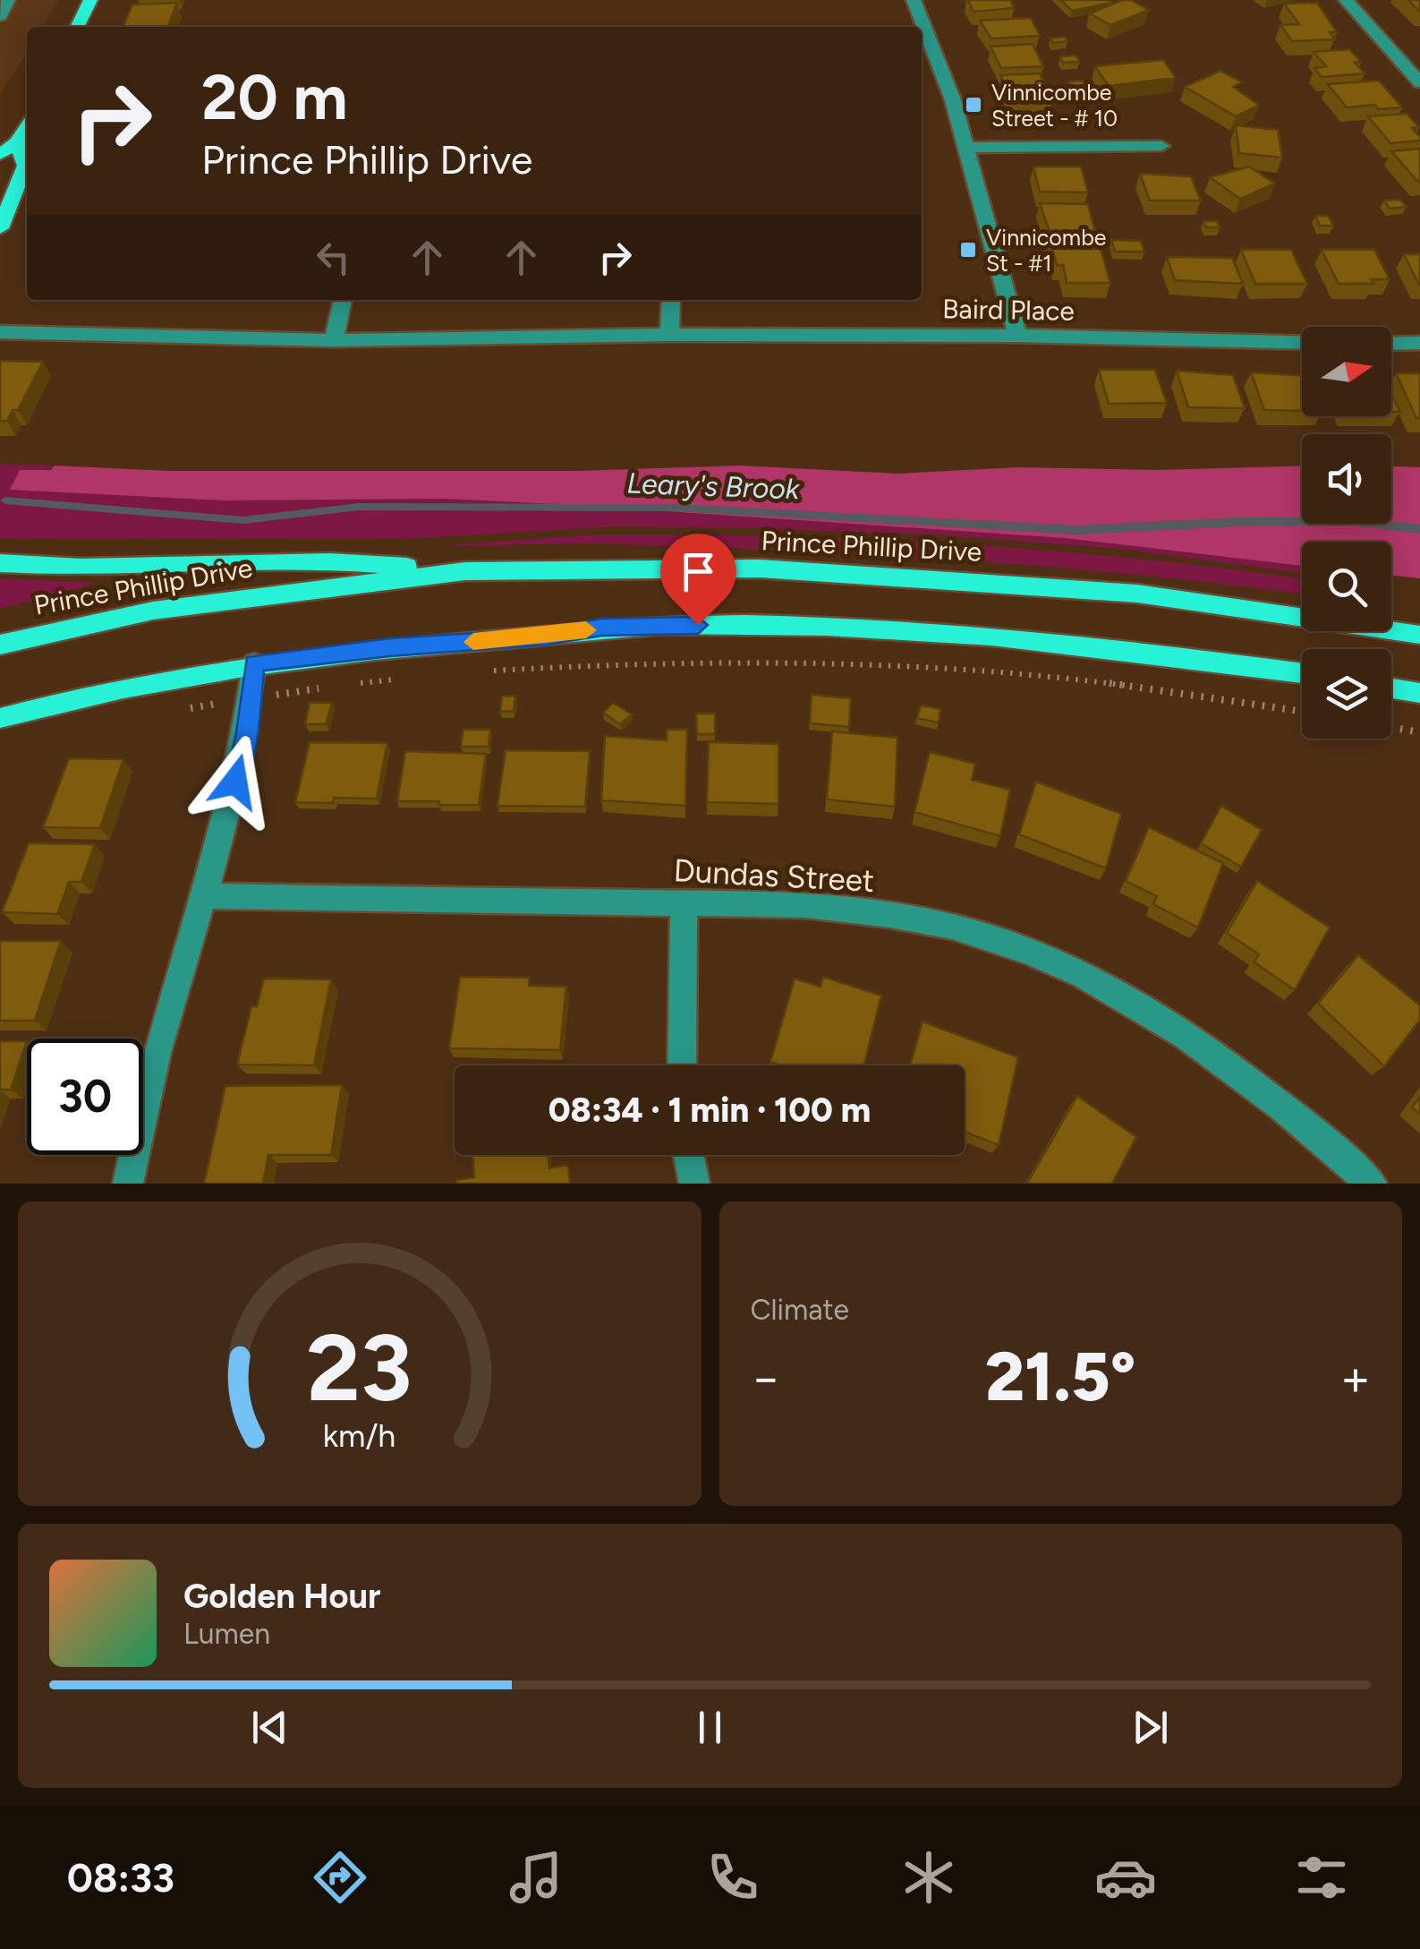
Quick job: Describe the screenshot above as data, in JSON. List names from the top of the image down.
{
  "streets": {
    "main road": ["Prince Phillip Drive"],
    "street": ["Baird Place", "Dundas Street"]
  },
  "water": ["Leary's Brook"],
  "places": {
    "transit": ["Vinnicombe Street - # 10", "Vinnicombe St - #1"]
  },
  "north": "right",
  "page": {
    "turn": ["20 m", "Prince Phillip Drive"],
    "limit": "30",
    "trip": "08:34 · 1 min · 100 m",
    "tile": "Climate",
    "heat": ["−", "21.5°", "+"],
    "song": ["Golden Hour", "Lumen"],
    "tabs": "08:33",
    "gauge": ["23", "km/h"]
  }
}
